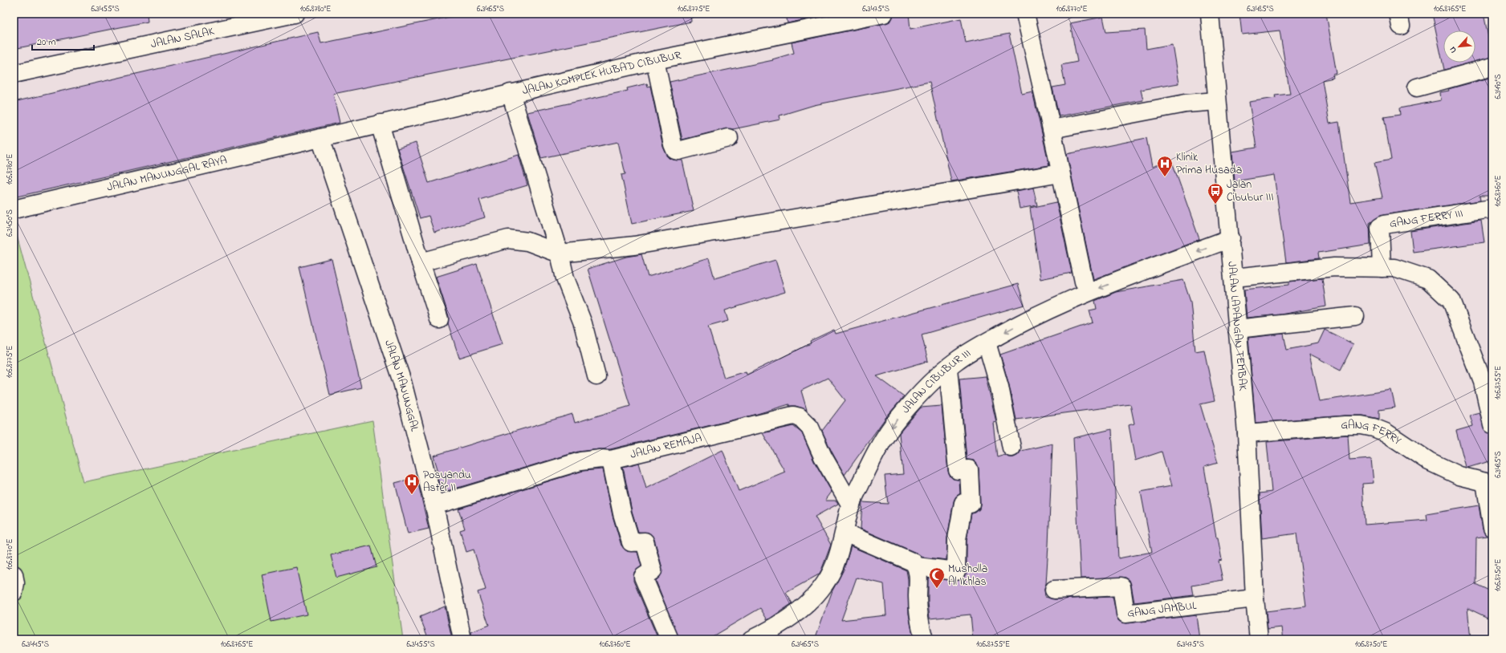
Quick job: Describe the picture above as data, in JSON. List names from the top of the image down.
{
  "streets": {
    "street": [
      "JALAN SALAK",
      "JALAN KOMPLEK HUBAD CIBUBUR",
      "JALAN MANUNGGAL RAYA",
      "GANG FERRY III",
      "JALAN LAPANGAN TEMBAK",
      "JALAN CIBUBUR III",
      "JALAN MANUNGGAL",
      "GANG FERRY",
      "JALAN REMAJA",
      "GANG JAMBUL"
    ]
  },
  "crossings": [
    ["JALAN KOMPLEK HUBAD CIBUBUR", "JALAN MANUNGGAL RAYA"],
    ["JALAN KOMPLEK HUBAD CIBUBUR", "JALAN MANUNGGAL"],
    ["JALAN MANUNGGAL RAYA", "JALAN MANUNGGAL"],
    ["JALAN LAPANGAN TEMBAK", "JALAN CIBUBUR III"],
    ["JALAN LAPANGAN TEMBAK", "GANG FERRY"],
    ["JALAN LAPANGAN TEMBAK", "GANG JAMBUL"],
    ["JALAN CIBUBUR III", "JALAN REMAJA"],
    ["JALAN MANUNGGAL", "JALAN REMAJA"]
  ],
  "one_way": ["JALAN CIBUBUR III"],
  "places": {
    "hospital": ["Klinik Prima Husada", "Posyandu Aster II"],
    "bus stop": ["Jalan Cibubur III"],
    "mosque": ["Musholla Al Ikhlas"]
  },
  "scale_bar": "20 m",
  "north": "bottom left",
  "coordinates": [
    "6.3455°S",
    "106.8780°E",
    "6.3465°S",
    "106.8775°E",
    "6.3475°S",
    "106.8770°E",
    "6.3485°S",
    "106.8765°E",
    "6.3490°S",
    "106.8760°E",
    "6.3450°S",
    "106.8755°E",
    "106.8750°E",
    "6.3445°S"
  ]
}
